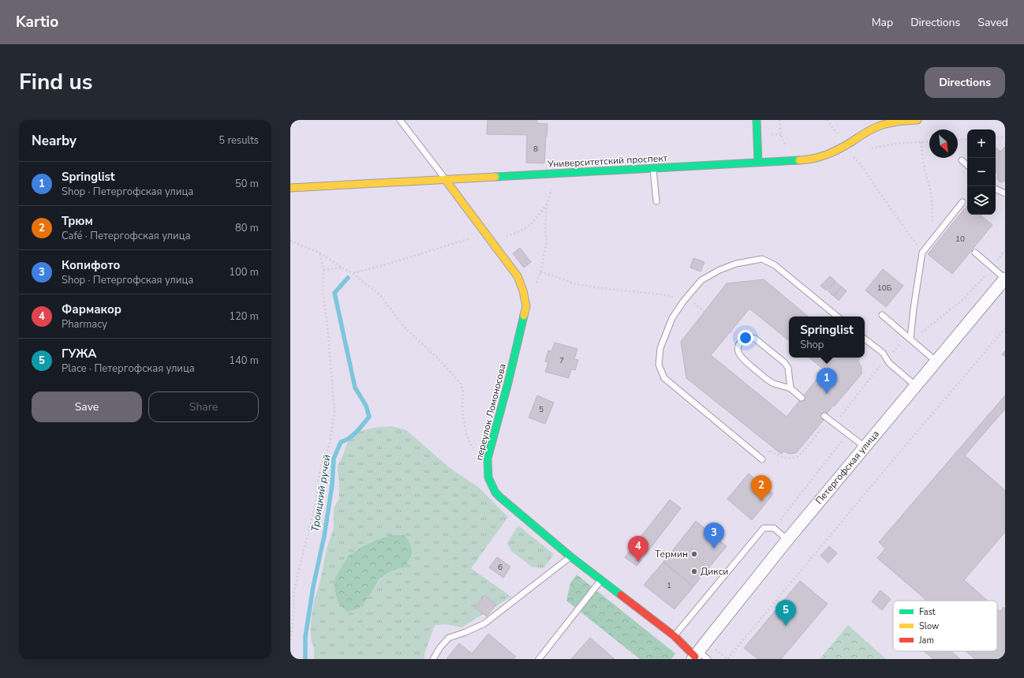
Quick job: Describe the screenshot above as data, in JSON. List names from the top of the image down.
{
  "streets": {
    "street": ["Университетский проспект", "переулок Ломоносова", "Петергофская улица"]
  },
  "crossings": [
    ["Университетский проспект", "переулок Ломоносова"],
    ["переулок Ломоносова", "Петергофская улица"]
  ],
  "water": ["Троицкий ручей"],
  "places": ["Термин", "Дикси"],
  "house_numbers": [
    "8",
    "10",
    "10Б",
    "7",
    "5",
    "6",
    "1"
  ],
  "legend": ["Fast", "Slow", "Jam"],
  "north": "bottom right",
  "page": {
    "header": "Kartio",
    "nav": ["Map", "Directions", "Saved"],
    "title": "Find us",
    "buttons": [
      "Directions",
      ["Save", "Share"]
    ],
    "heading": ["Nearby", "5 results"],
    "map_buttons": ["+", "−"],
    "list": [
      {
        "mark": "1",
        "name": "Springlist",
        "note": "Shop · Петергофская улица",
        "value": "50 m"
      },
      {
        "mark": "2",
        "name": "Трюм",
        "note": "Café · Петергофская улица",
        "value": "80 m"
      },
      {
        "mark": "3",
        "name": "Копифото",
        "note": "Shop · Петергофская улица",
        "value": "100 m"
      },
      {
        "mark": "4",
        "name": "Фармакор",
        "note": "Pharmacy",
        "value": "120 m"
      },
      {
        "mark": "5",
        "name": "ГУЖА",
        "note": "Place · Петергофская улица",
        "value": "140 m"
      }
    ],
    "popup": ["Springlist", "Shop"],
    "pins": [
      "1",
      "2",
      "3",
      "4",
      "5"
    ]
  }
}
